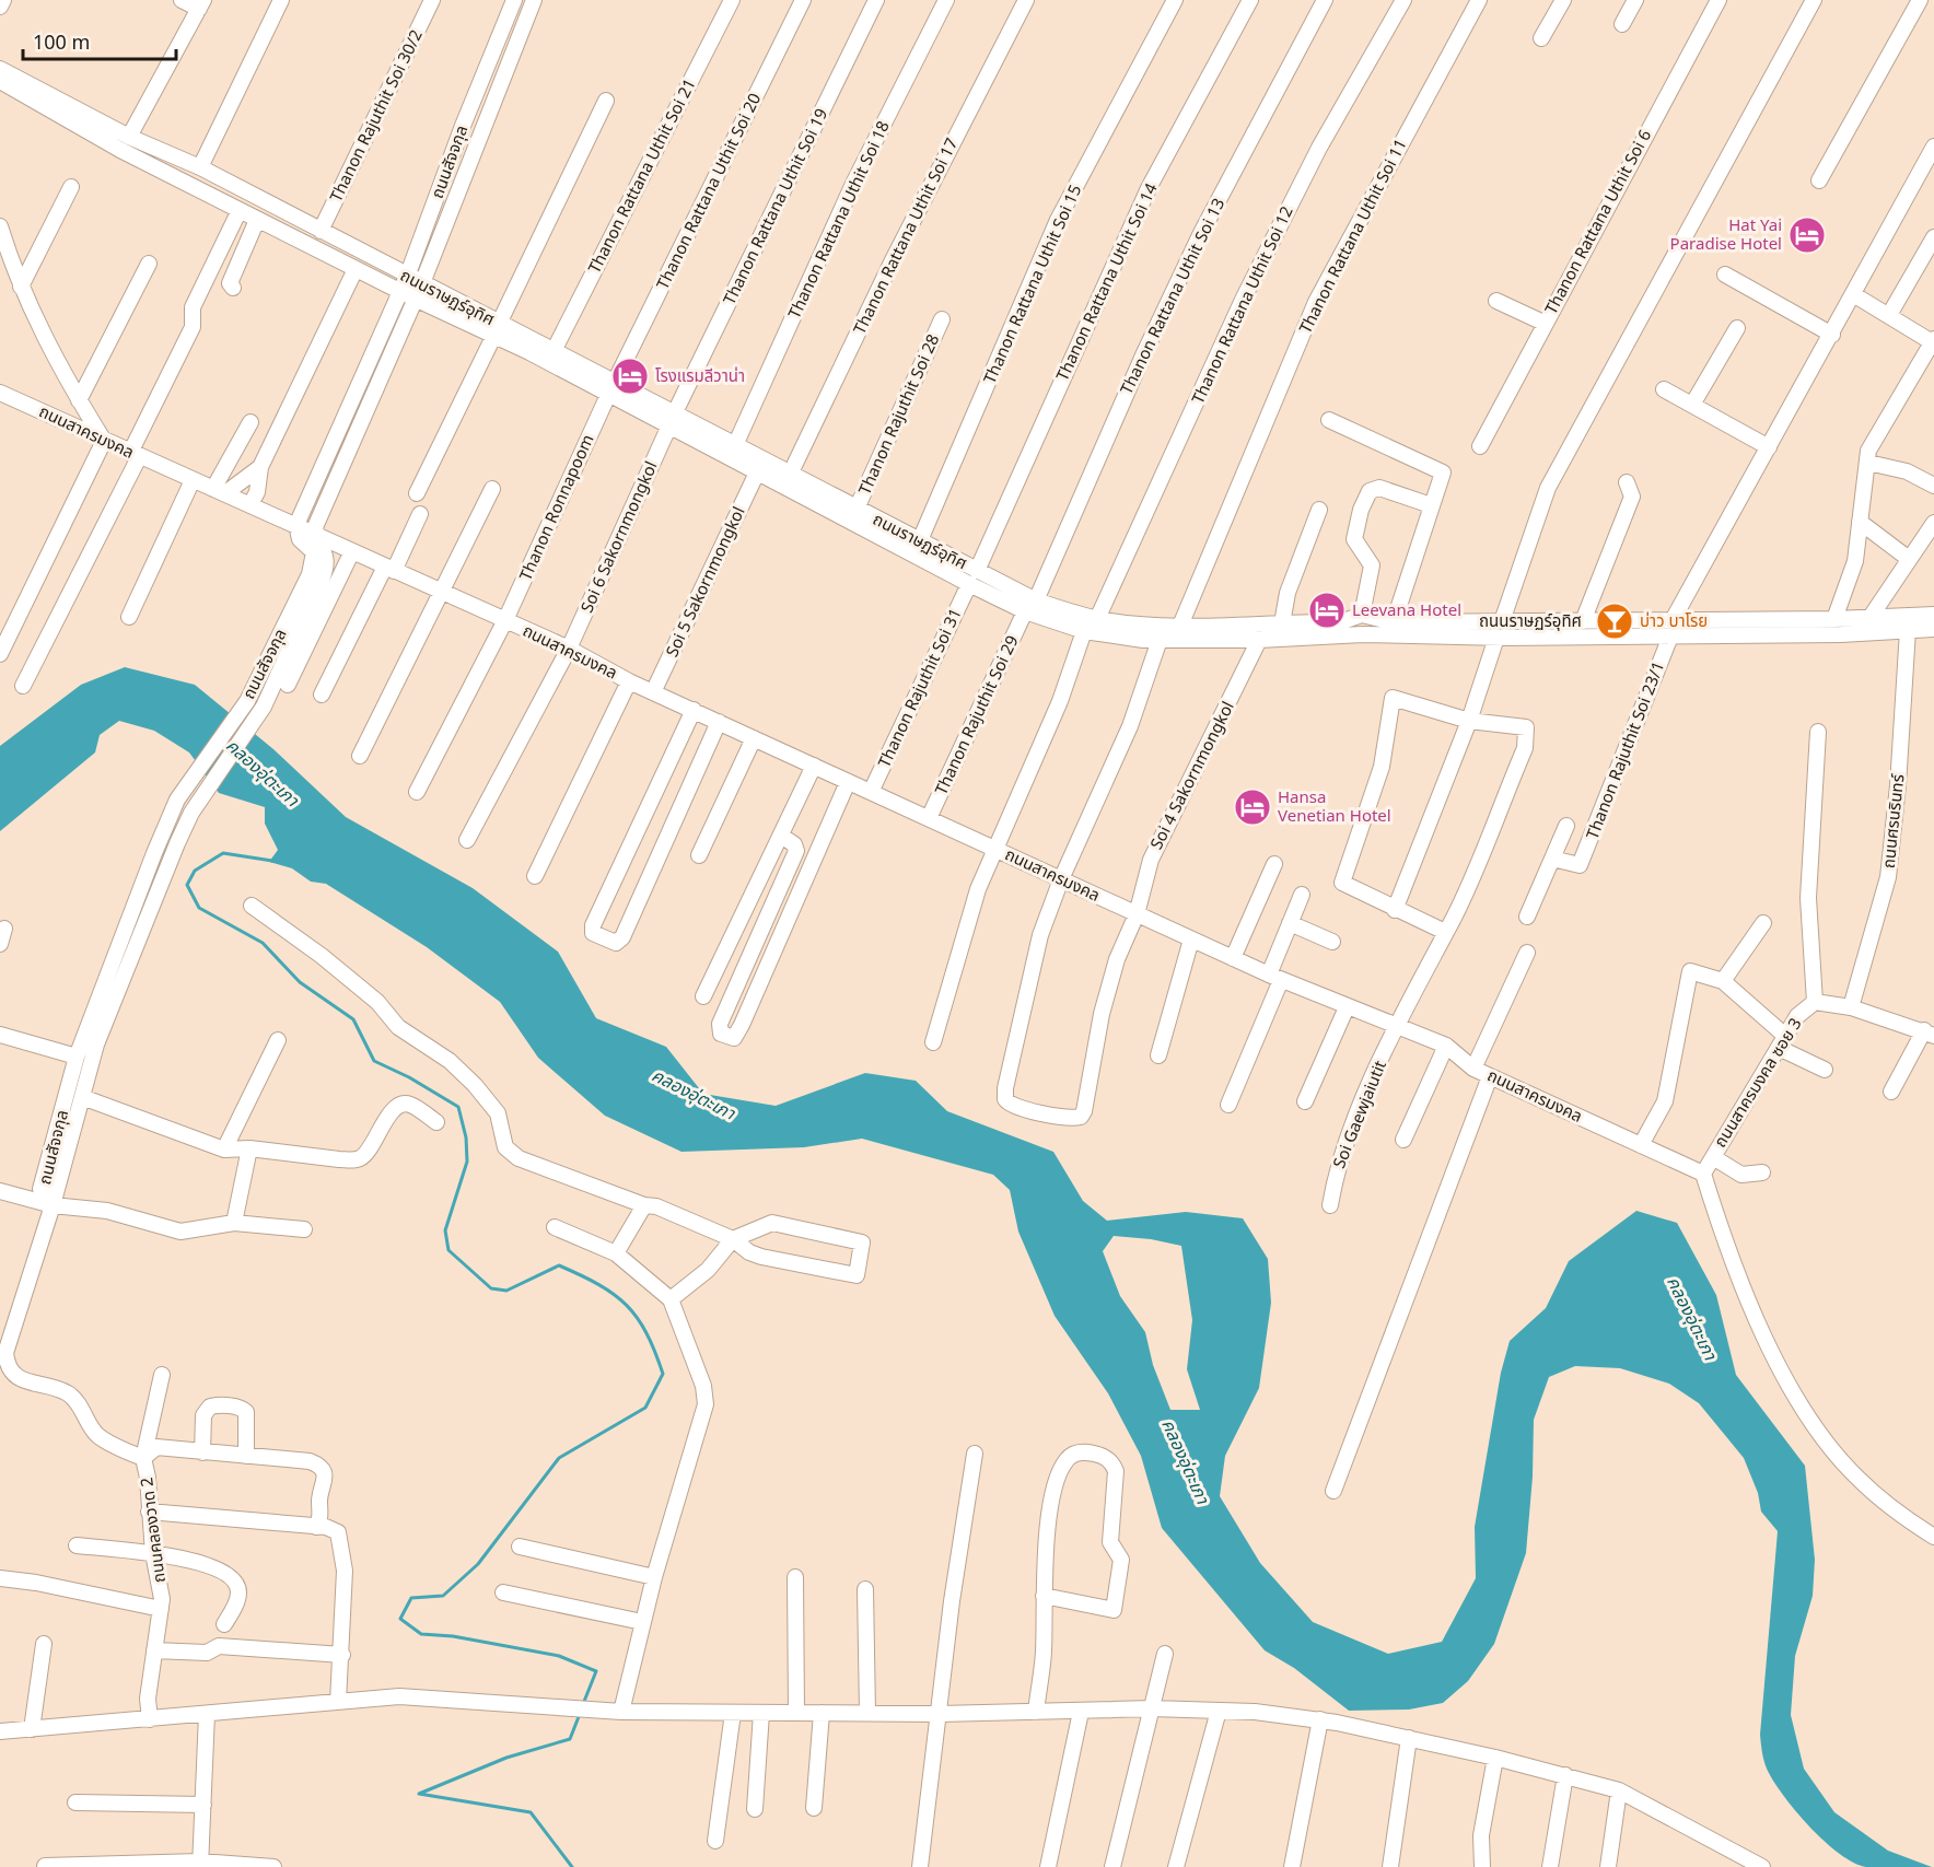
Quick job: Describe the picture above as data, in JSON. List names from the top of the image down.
{
  "streets": {
    "street": [
      "Thanon Rajuthit Soi 30/2",
      "ถนนสัจจกุล",
      "Thanon Rattana Uthit Soi 21",
      "Thanon Rattana Uthit Soi 20",
      "Thanon Rattana Uthit Soi 19",
      "Thanon Rattana Uthit Soi 18",
      "Thanon Rattana Uthit Soi 6",
      "Thanon Rattana Uthit Soi 17",
      "Thanon Rattana Uthit Soi 11",
      "Thanon Rattana Uthit Soi 14",
      "Thanon Rattana Uthit Soi 15",
      "Thanon Rattana Uthit Soi 13",
      "ถนนราษฏร์อุทิศ",
      "Thanon Rattana Uthit Soi 12",
      "Thanon Rajuthit Soi 28",
      "ถนนสาครมงคล",
      "Thanon Ronnapoom",
      "Soi 6 Sakornmongkol",
      "Soi 5 Sakornmongkol",
      "Thanon Rajuthit Soi 31",
      "Thanon Rajuthit Soi 29",
      "Thanon Rajuthit Soi 23/1",
      "Soi 4 Sakornmongkol",
      "ถนนศรนรินทร์",
      "ถนนสาครมงคล ซอย 3",
      "Soi Gaewjaiutit",
      "ถนนคลองวาด 2"
    ]
  },
  "crossings": [
    ["Thanon Rajuthit Soi 30/2", "ถนนราษฏร์อุทิศ"],
    ["ถนนสัจจกุล", "ถนนราษฏร์อุทิศ"],
    ["ถนนสัจจกุล", "ถนนสาครมงคล"],
    ["ถนนสัจจกุล", "ถนนคลองวาด 2"],
    ["Thanon Rattana Uthit Soi 21", "ถนนราษฏร์อุทิศ"],
    ["Thanon Rattana Uthit Soi 20", "ถนนราษฏร์อุทิศ"],
    ["Thanon Rattana Uthit Soi 20", "Thanon Ronnapoom"],
    ["Thanon Rattana Uthit Soi 19", "ถนนราษฏร์อุทิศ"],
    ["Thanon Rattana Uthit Soi 19", "Soi 6 Sakornmongkol"],
    ["Thanon Rattana Uthit Soi 18", "ถนนราษฏร์อุทิศ"],
    ["Thanon Rattana Uthit Soi 17", "ถนนราษฏร์อุทิศ"],
    ["Thanon Rattana Uthit Soi 11", "ถนนราษฏร์อุทิศ"],
    ["Thanon Rattana Uthit Soi 14", "ถนนราษฏร์อุทิศ"],
    ["Thanon Rattana Uthit Soi 14", "Thanon Rajuthit Soi 31"],
    ["Thanon Rattana Uthit Soi 15", "ถนนราษฏร์อุทิศ"],
    ["Thanon Rattana Uthit Soi 13", "ถนนราษฏร์อุทิศ"],
    ["Thanon Rattana Uthit Soi 13", "Thanon Rajuthit Soi 29"],
    ["ถนนราษฏร์อุทิศ", "Thanon Rattana Uthit Soi 12"],
    ["ถนนราษฏร์อุทิศ", "Thanon Rajuthit Soi 28"],
    ["ถนนราษฏร์อุทิศ", "Thanon Ronnapoom"],
    ["ถนนราษฏร์อุทิศ", "Soi 6 Sakornmongkol"],
    ["ถนนราษฏร์อุทิศ", "Soi 5 Sakornmongkol"],
    ["ถนนราษฏร์อุทิศ", "Thanon Rajuthit Soi 31"],
    ["ถนนราษฏร์อุทิศ", "Thanon Rajuthit Soi 29"],
    ["ถนนราษฏร์อุทิศ", "Thanon Rajuthit Soi 23/1"],
    ["ถนนราษฏร์อุทิศ", "Soi 4 Sakornmongkol"],
    ["ถนนราษฏร์อุทิศ", "ถนนศรนรินทร์"],
    ["ถนนสาครมงคล", "Thanon Ronnapoom"],
    ["ถนนสาครมงคล", "Soi 6 Sakornmongkol"],
    ["ถนนสาครมงคล", "Soi 5 Sakornmongkol"],
    ["ถนนสาครมงคล", "Thanon Rajuthit Soi 31"],
    ["ถนนสาครมงคล", "Thanon Rajuthit Soi 29"],
    ["ถนนสาครมงคล", "Soi 4 Sakornmongkol"],
    ["ถนนสาครมงคล", "ถนนสาครมงคล ซอย 3"],
    ["ถนนสาครมงคล", "Soi Gaewjaiutit"],
    ["ถนนศรนรินทร์", "ถนนสาครมงคล ซอย 3"]
  ],
  "water": ["คลองอุ่ตะเภา"],
  "places": {
    "hotel": [
      "Hat Yai Paradise Hotel",
      "โรงแรมลีวาน่า",
      "Leevana Hotel",
      "Hansa Venetian Hotel"
    ],
    "bar": ["บ่าว บาโรย"]
  },
  "scale_bar": "100 m"
}
